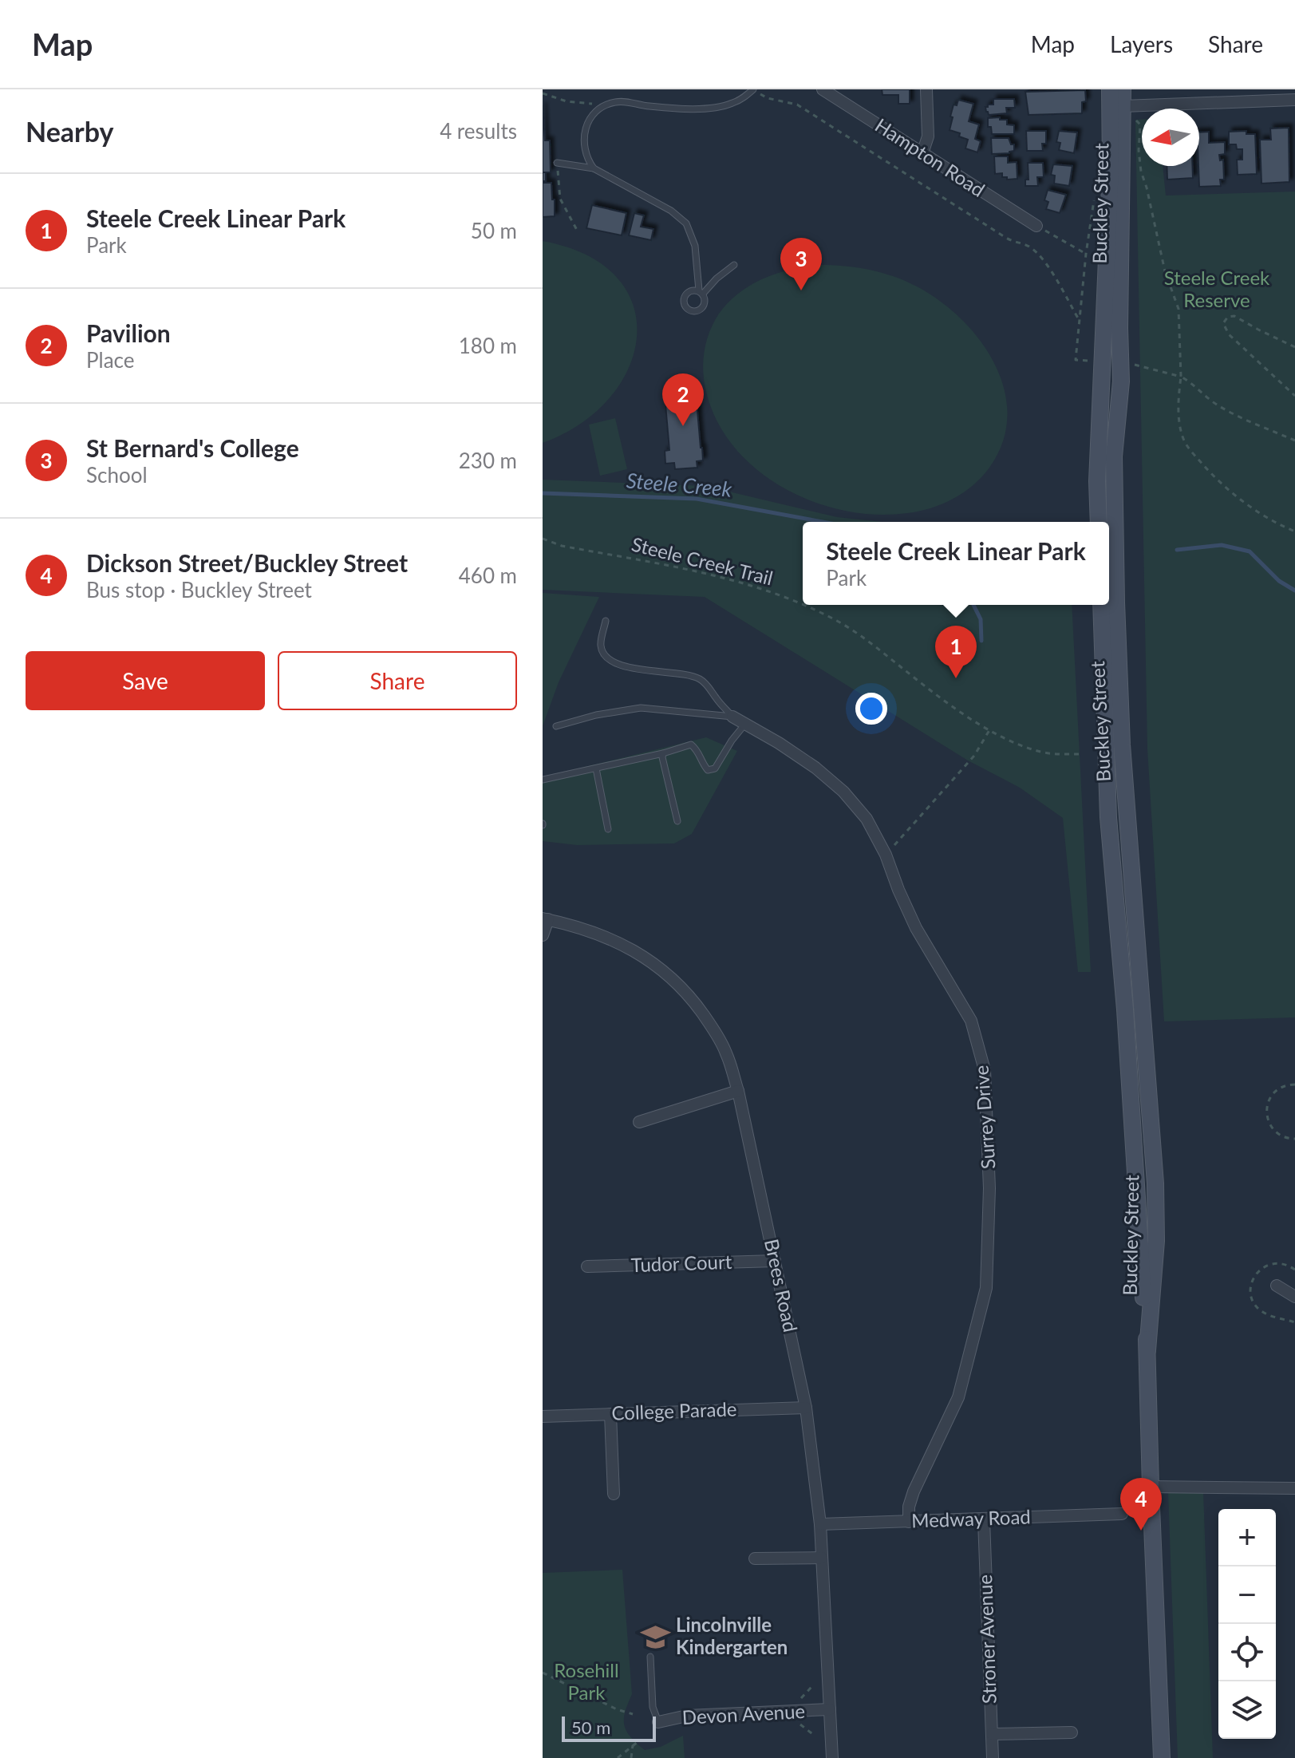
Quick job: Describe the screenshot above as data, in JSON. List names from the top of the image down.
{
  "streets": {
    "main road": ["Buckley Street"],
    "street": [
      "Hampton Road",
      "Surrey Drive",
      "Tudor Court",
      "Brees Road",
      "College Parade",
      "Medway Road",
      "Stroner Avenue",
      "Devon Avenue"
    ],
    "path": ["Steele Creek Trail"]
  },
  "crossings": [
    ["Surrey Drive", "Medway Road"],
    ["Tudor Court", "Brees Road"],
    ["Brees Road", "College Parade"],
    ["Brees Road", "Medway Road"],
    ["Brees Road", "Devon Avenue"],
    ["Medway Road", "Stroner Avenue"]
  ],
  "water": ["Steele Creek"],
  "parks": ["Steele Creek Reserve", "Rosehill Park"],
  "places": {
    "school or university": ["Lincolnville Kindergarten"]
  },
  "scale_bar": "50 m",
  "north": "left",
  "page": {
    "header": "Map",
    "nav": ["Map", "Layers", "Share"],
    "heading": ["Nearby", "4 results"],
    "list": [
      {
        "mark": "1",
        "name": "Steele Creek Linear Park",
        "note": "Park",
        "value": "50 m"
      },
      {
        "mark": "2",
        "name": "Pavilion",
        "note": "Place",
        "value": "180 m"
      },
      {
        "mark": "3",
        "name": "St Bernard's College",
        "note": "School",
        "value": "230 m"
      },
      {
        "mark": "4",
        "name": "Dickson Street/Buckley Street",
        "note": "Bus stop · Buckley Street",
        "value": "460 m"
      }
    ],
    "pins": [
      "3",
      "2",
      "1",
      "4"
    ],
    "popup": ["Steele Creek Linear Park", "Park"],
    "buttons": ["Save", "Share"],
    "map_buttons": ["+", "−"],
    "scale": "50 m"
  }
}
